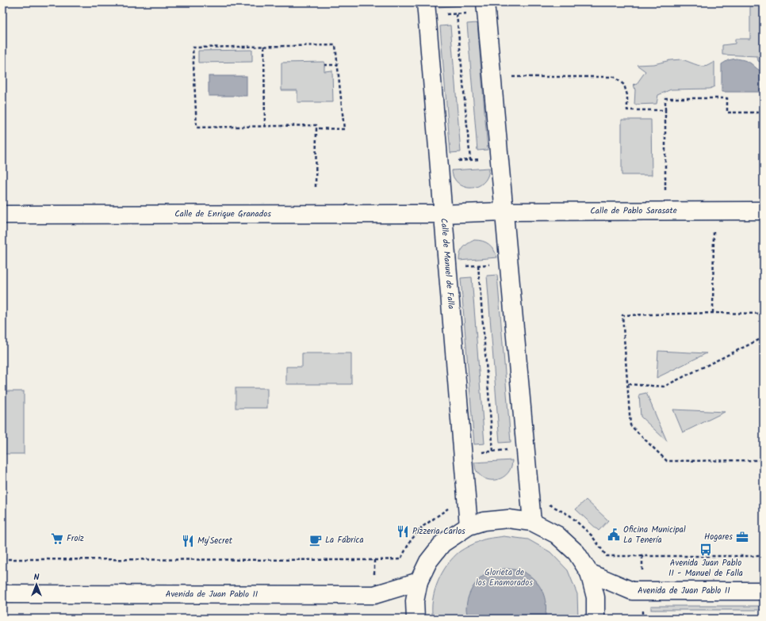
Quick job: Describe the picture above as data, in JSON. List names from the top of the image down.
{
  "streets": {
    "street": [
      "Calle de Pablo Sarasate",
      "Calle de Enrique Granados",
      "Calle de Manuel de Falla",
      "Avenida de Juan Pablo II"
    ]
  },
  "crossings": [
    ["Calle de Pablo Sarasate", "Calle de Enrique Granados"],
    ["Calle de Pablo Sarasate", "Calle de Manuel de Falla"],
    ["Calle de Enrique Granados", "Calle de Manuel de Falla"]
  ],
  "parks": ["Glorieta de los Enamorados"],
  "places": {
    "restaurant": ["Pizzeria Carlos", "My'Secret"],
    "public building": ["Oficina Municipal La Tenería"],
    "office": ["Hogares"],
    "supermarket": ["Froiz"],
    "cafe": ["La Fábrica"],
    "bus stop": ["Avenida Juan Pablo II - Manuel de Falla"]
  },
  "north": "top"
}
